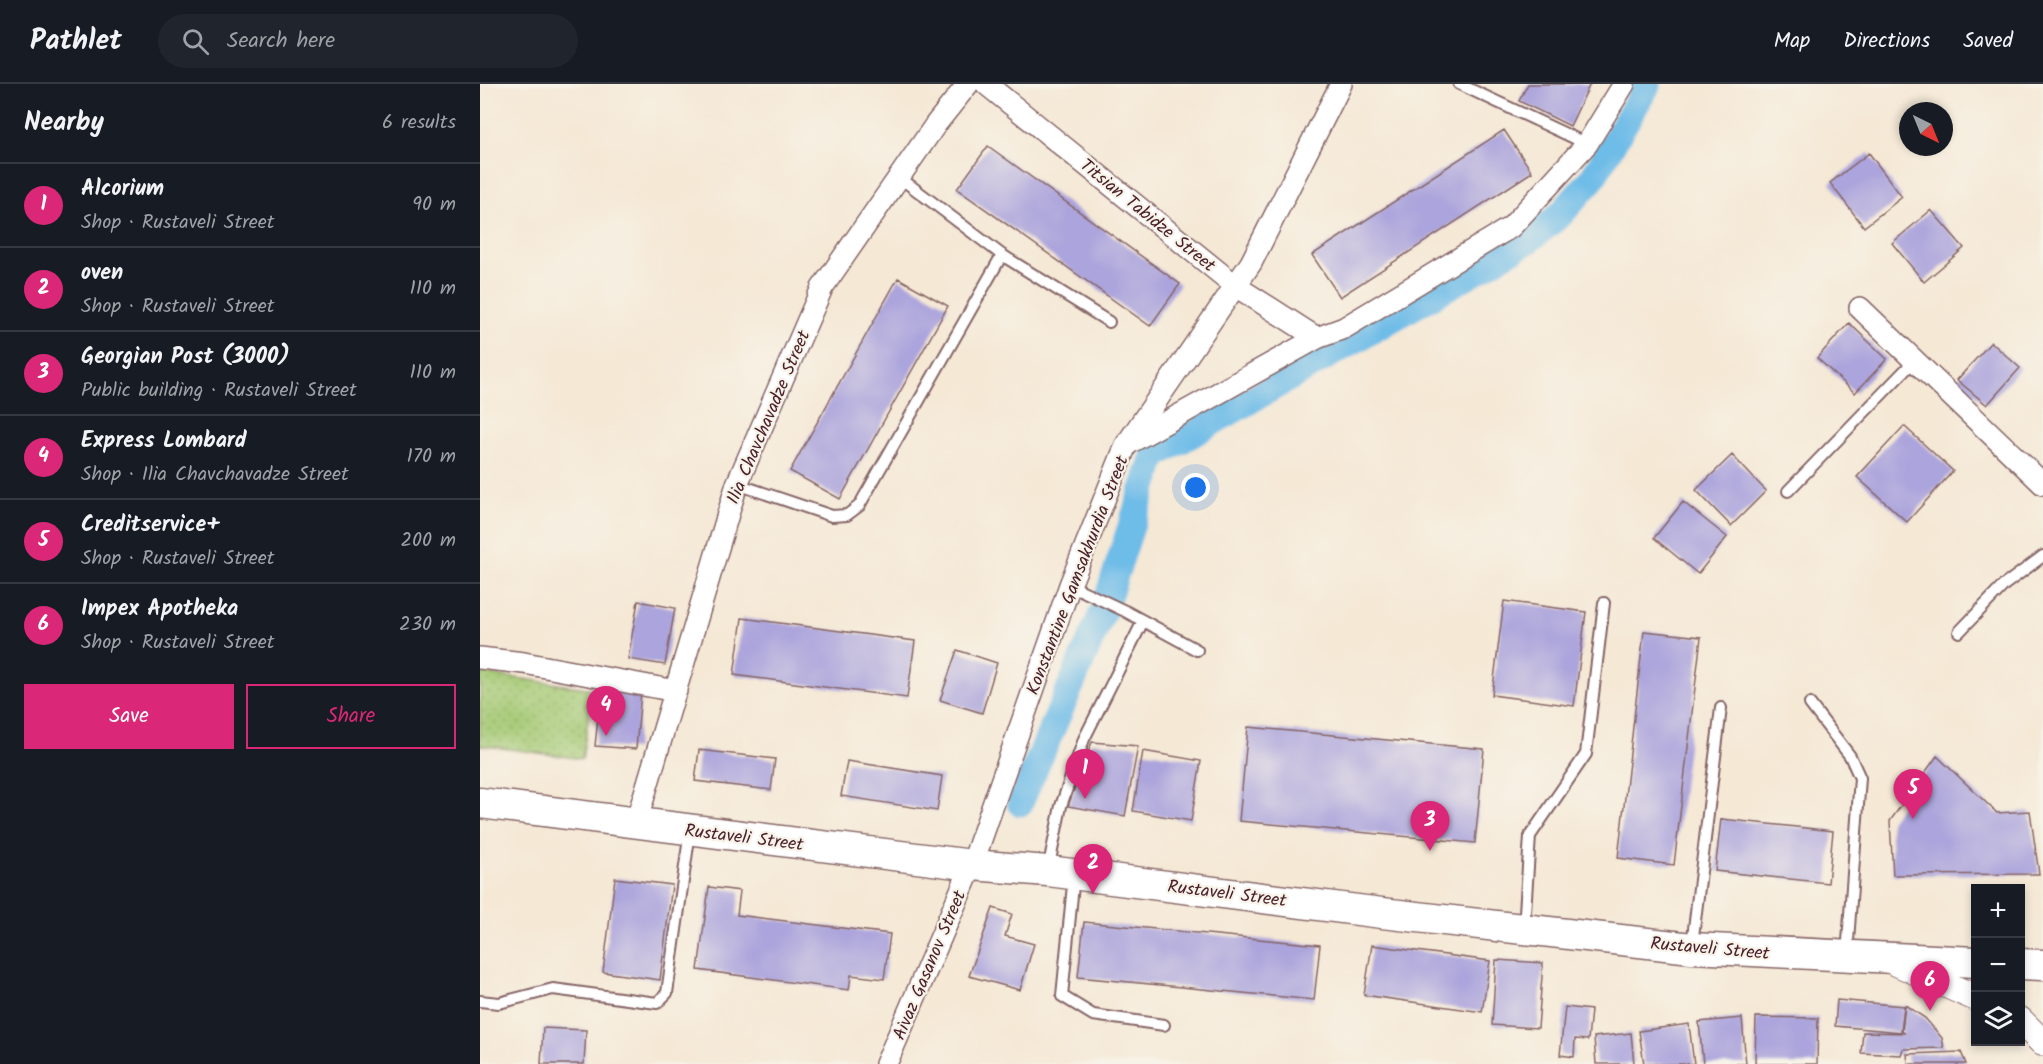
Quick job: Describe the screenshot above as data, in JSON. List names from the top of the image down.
{
  "streets": {
    "main road": ["Rustaveli Street"],
    "street": [
      "Titsian Tabidze Street",
      "Ilia Chavchavadze Street",
      "Konstantine Gamsakhurdia Street",
      "Aivaz Gasanov Street"
    ]
  },
  "crossings": [
    ["Titsian Tabidze Street", "Konstantine Gamsakhurdia Street"],
    ["Ilia Chavchavadze Street", "Rustaveli Street"],
    ["Konstantine Gamsakhurdia Street", "Rustaveli Street"],
    ["Konstantine Gamsakhurdia Street", "Aivaz Gasanov Street"],
    ["Rustaveli Street", "Aivaz Gasanov Street"]
  ],
  "north": "bottom right",
  "page": {
    "header": "Pathlet",
    "search": "Search here",
    "nav": ["Map", "Directions", "Saved"],
    "heading": ["Nearby", "6 results"],
    "list": [
      {
        "mark": "1",
        "name": "Alcorium",
        "note": "Shop · Rustaveli Street",
        "value": "90 m"
      },
      {
        "mark": "2",
        "name": "oven",
        "note": "Shop · Rustaveli Street",
        "value": "110 m"
      },
      {
        "mark": "3",
        "name": "Georgian Post (3000)",
        "note": "Public building · Rustaveli Street",
        "value": "110 m"
      },
      {
        "mark": "4",
        "name": "Express Lombard",
        "note": "Shop · Ilia Chavchavadze Street",
        "value": "170 m"
      },
      {
        "mark": "5",
        "name": "Creditservice+",
        "note": "Shop · Rustaveli Street",
        "value": "200 m"
      },
      {
        "mark": "6",
        "name": "Impex Apotheka",
        "note": "Shop · Rustaveli Street",
        "value": "230 m"
      }
    ],
    "buttons": ["Save", "Share"],
    "pins": [
      "4",
      "1",
      "5",
      "3",
      "2",
      "6"
    ],
    "map_buttons": ["+", "−"]
  }
}
